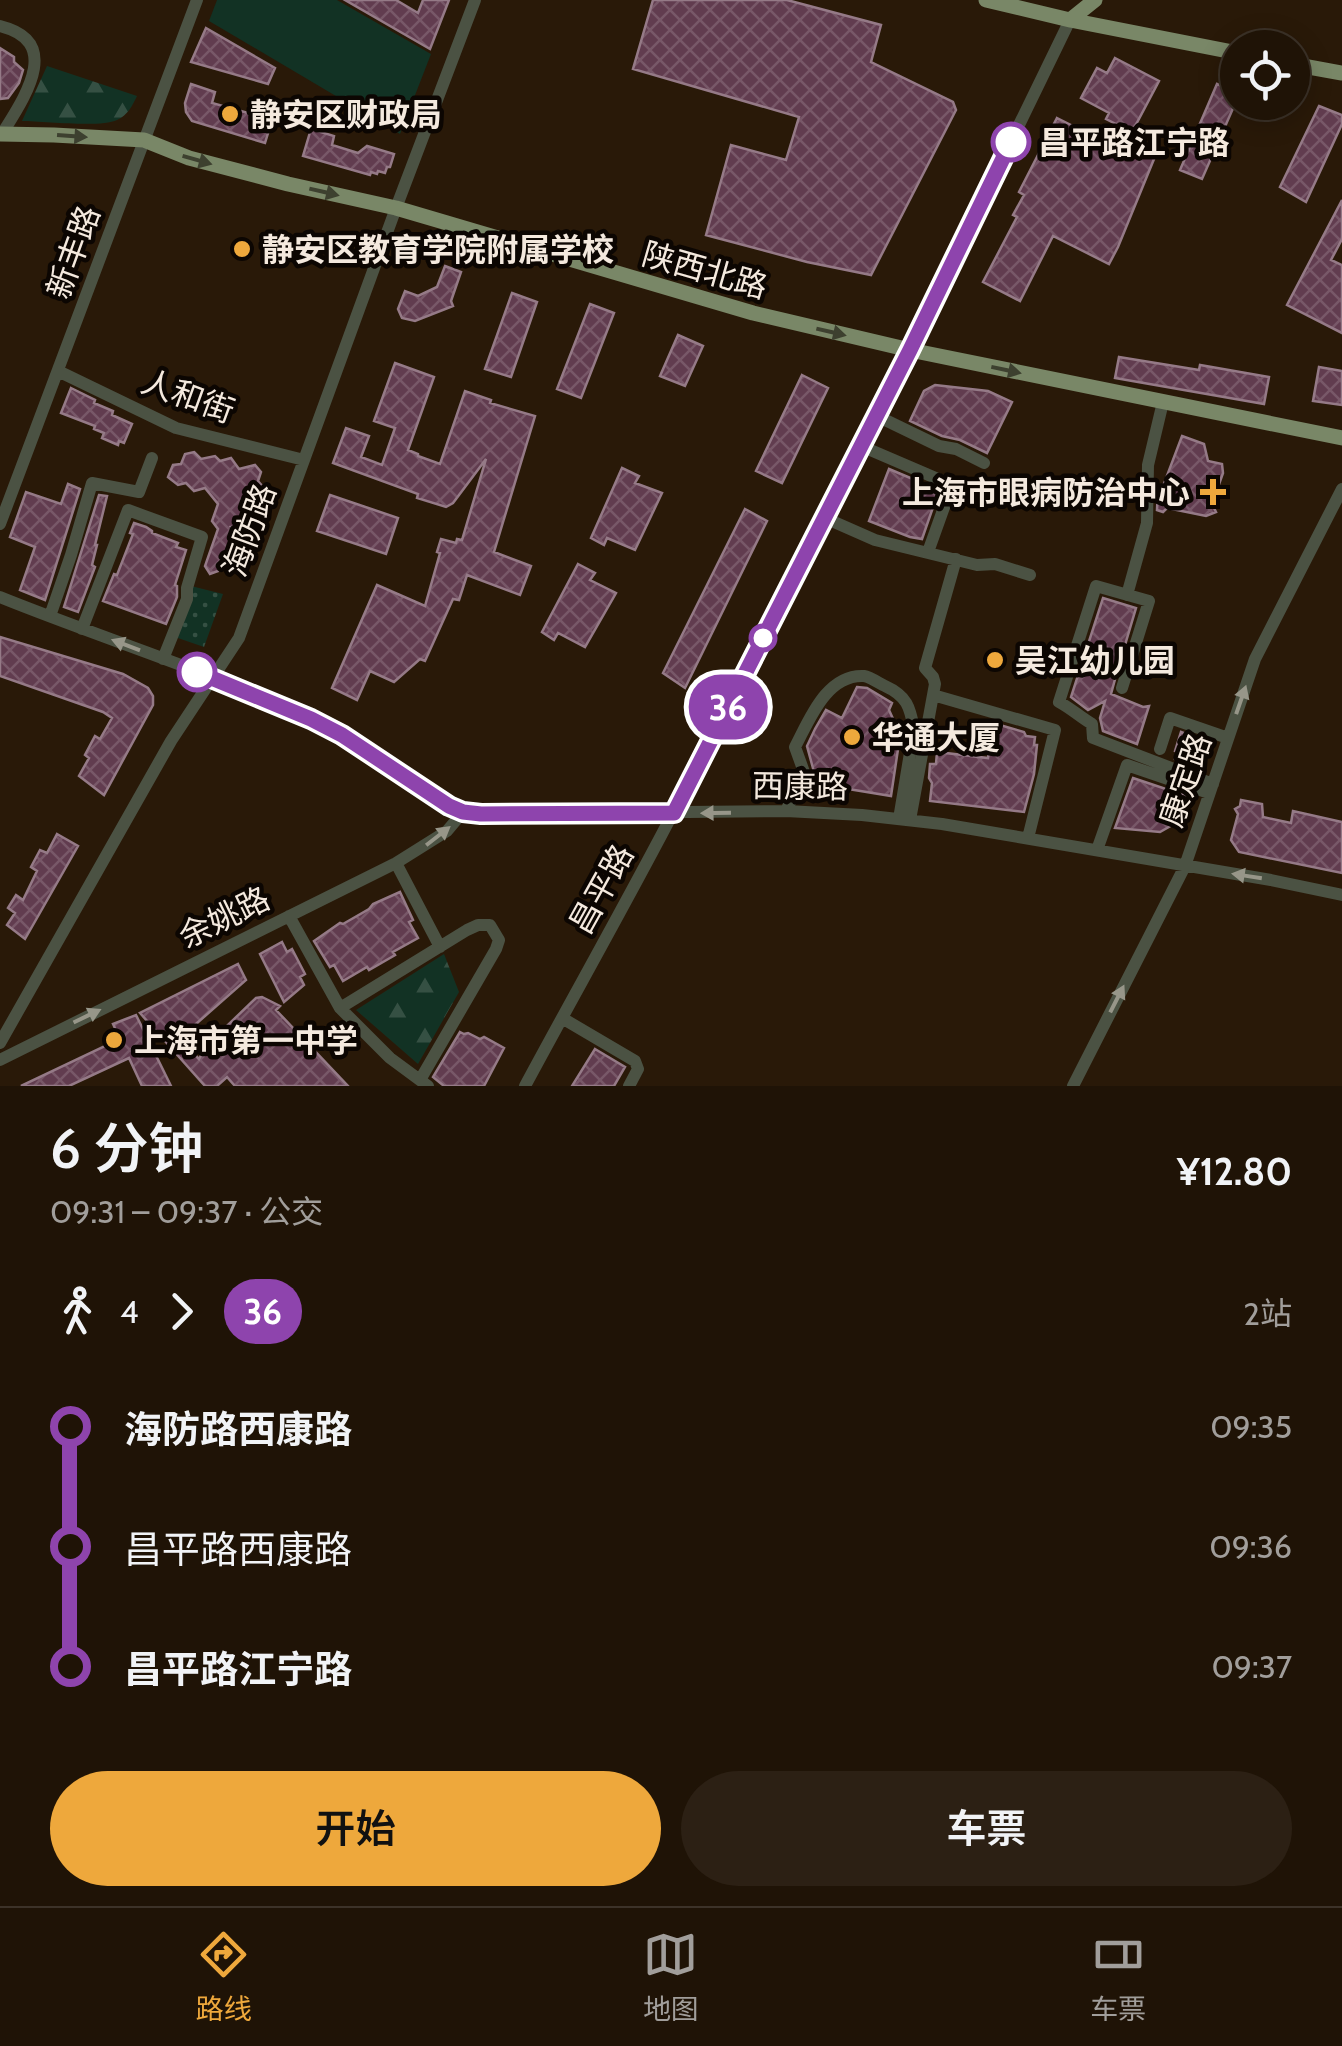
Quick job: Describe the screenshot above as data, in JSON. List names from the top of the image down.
{
  "streets": {
    "main road": ["陕西北路", "昌平路"],
    "street": [
      "新丰路",
      "人和街",
      "海防路",
      "康定路",
      "西康路",
      "余姚路"
    ]
  },
  "crossings": [
    ["新丰路", "陕西北路"],
    ["新丰路", "人和街"],
    ["陕西北路", "海防路"],
    ["陕西北路", "昌平路"],
    ["人和街", "海防路"],
    ["海防路", "西康路"],
    ["康定路", "西康路"],
    ["西康路", "昌平路"],
    ["西康路", "余姚路"]
  ],
  "one_way": ["陕西北路", "康定路", "余姚路"],
  "places": {
    "other": [
      "静安区财政局",
      "昌平路江宁路",
      "静安区教育学院附属学校",
      "吴江幼儿园",
      "华通大厦",
      "上海市第一中学"
    ],
    "health": ["上海市眼病防治中心"]
  },
  "lines": ["bus line 36"],
  "page": {
    "on_map": "36",
    "heading": ["6 分钟", "09:31 – 09:37 · 公交", "¥12.80"],
    "legs": ["4", "36", "2站"],
    "list": [
      {
        "name": "海防路西康路",
        "value": "09:35"
      },
      {
        "name": "昌平路西康路",
        "value": "09:36"
      },
      {
        "name": "昌平路江宁路",
        "value": "09:37"
      }
    ],
    "buttons": ["开始", "车票"],
    "tabs": ["路线", "地图", "车票"]
  }
}
